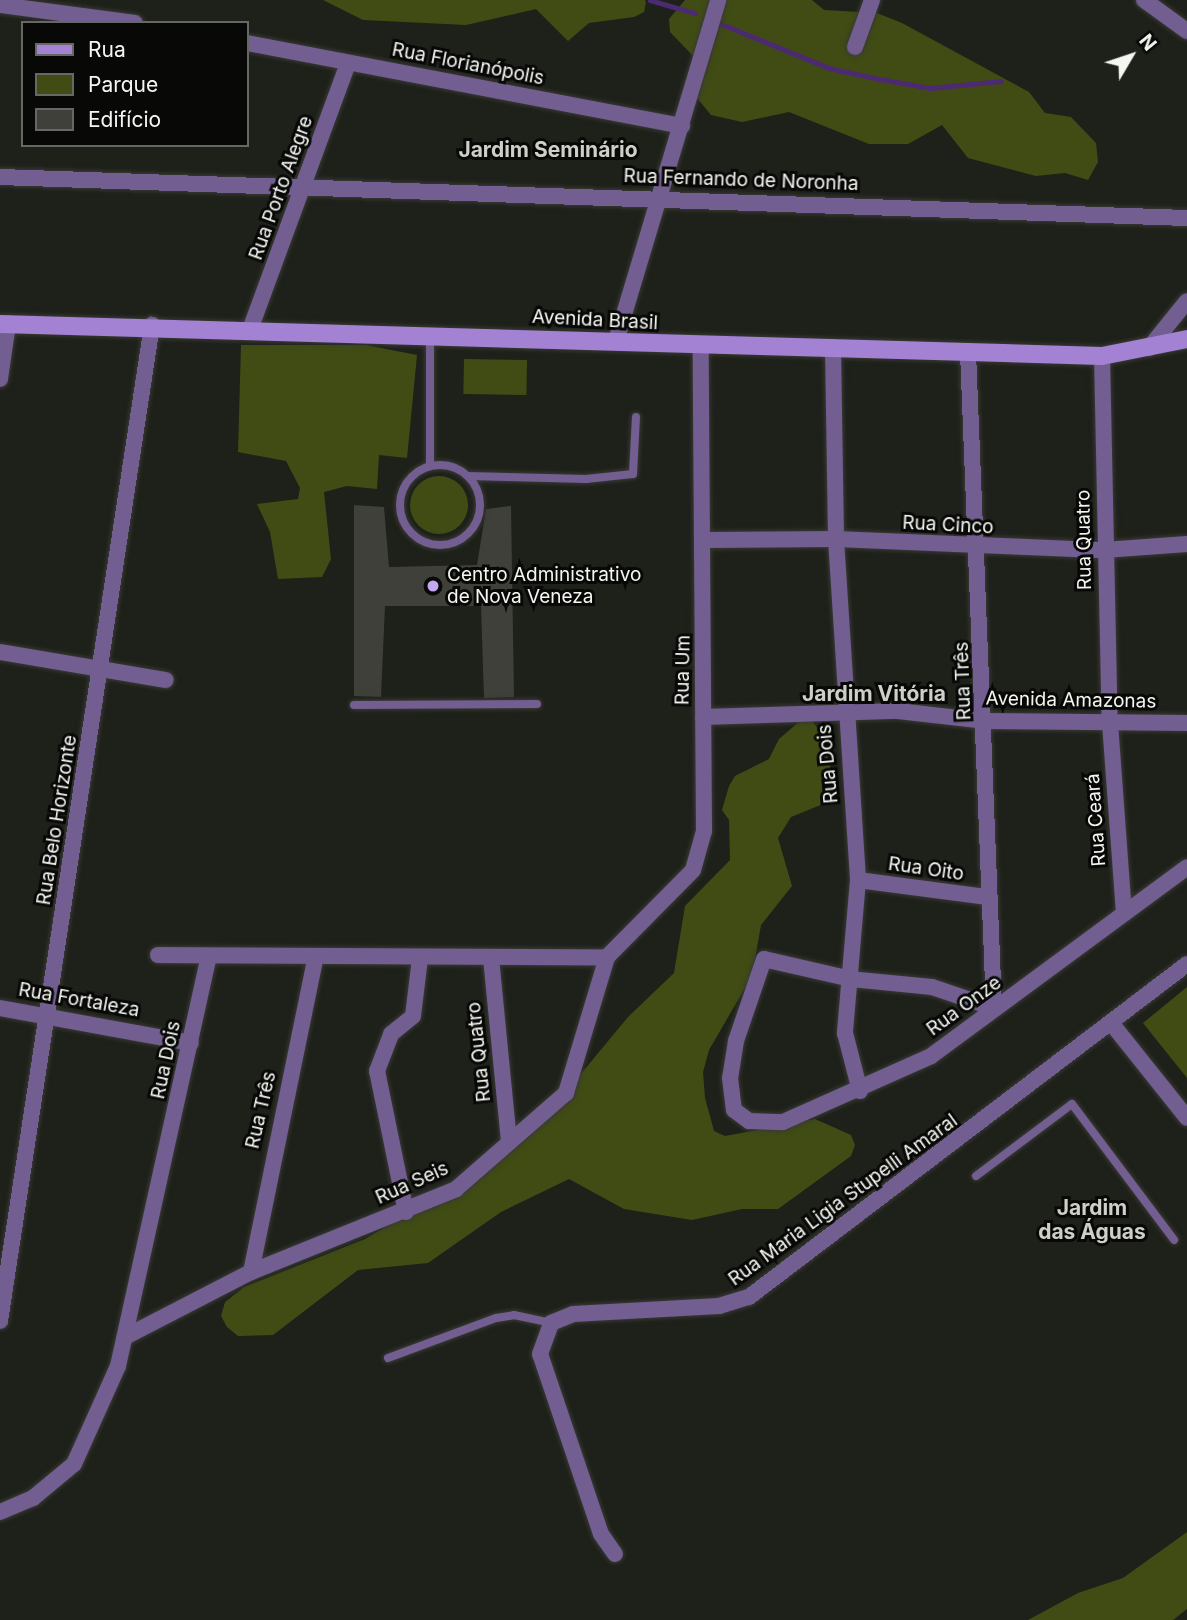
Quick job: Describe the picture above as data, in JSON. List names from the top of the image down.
{
  "streets": {
    "street": [
      "Rua Florianópolis",
      "Rua Fernando de Noronha",
      "Rua Porto Alegre",
      "Avenida Brasil",
      "Rua Cinco",
      "Rua Quatro",
      "Rua Um",
      "Rua Três",
      "Avenida Amazonas",
      "Rua Dois",
      "Rua Belo Horizonte",
      "Rua Ceará",
      "Rua Oito",
      "Rua Fortaleza",
      "Rua Onze",
      "Rua Seis",
      "Rua Maria Ligia Stupelli Amaral"
    ]
  },
  "crossings": [
    ["Rua Florianópolis", "Rua Porto Alegre"],
    ["Rua Fernando de Noronha", "Rua Porto Alegre"],
    ["Rua Porto Alegre", "Avenida Brasil"],
    ["Avenida Brasil", "Rua Quatro"],
    ["Avenida Brasil", "Rua Um"],
    ["Avenida Brasil", "Rua Três"],
    ["Avenida Brasil", "Rua Dois"],
    ["Avenida Brasil", "Rua Belo Horizonte"],
    ["Rua Cinco", "Rua Quatro"],
    ["Rua Cinco", "Rua Um"],
    ["Rua Cinco", "Rua Três"],
    ["Rua Cinco", "Rua Dois"],
    ["Rua Quatro", "Avenida Amazonas"],
    ["Rua Quatro", "Rua Ceará"],
    ["Rua Quatro", "Rua Seis"],
    ["Rua Um", "Avenida Amazonas"],
    ["Rua Um", "Rua Seis"],
    ["Rua Três", "Avenida Amazonas"],
    ["Rua Três", "Rua Oito"],
    ["Rua Três", "Rua Onze"],
    ["Rua Três", "Rua Seis"],
    ["Avenida Amazonas", "Rua Dois"],
    ["Avenida Amazonas", "Rua Ceará"],
    ["Rua Dois", "Rua Oito"],
    ["Rua Dois", "Rua Fortaleza"],
    ["Rua Dois", "Rua Onze"],
    ["Rua Dois", "Rua Seis"],
    ["Rua Belo Horizonte", "Rua Fortaleza"],
    ["Rua Ceará", "Rua Onze"]
  ],
  "districts": ["Jardim Seminário", "Jardim Vitória", "Jardim das Águas"],
  "places": ["Centro Administrativo de Nova Veneza"],
  "legend": ["Rua", "Parque", "Edifício"],
  "north": "top right"
}
